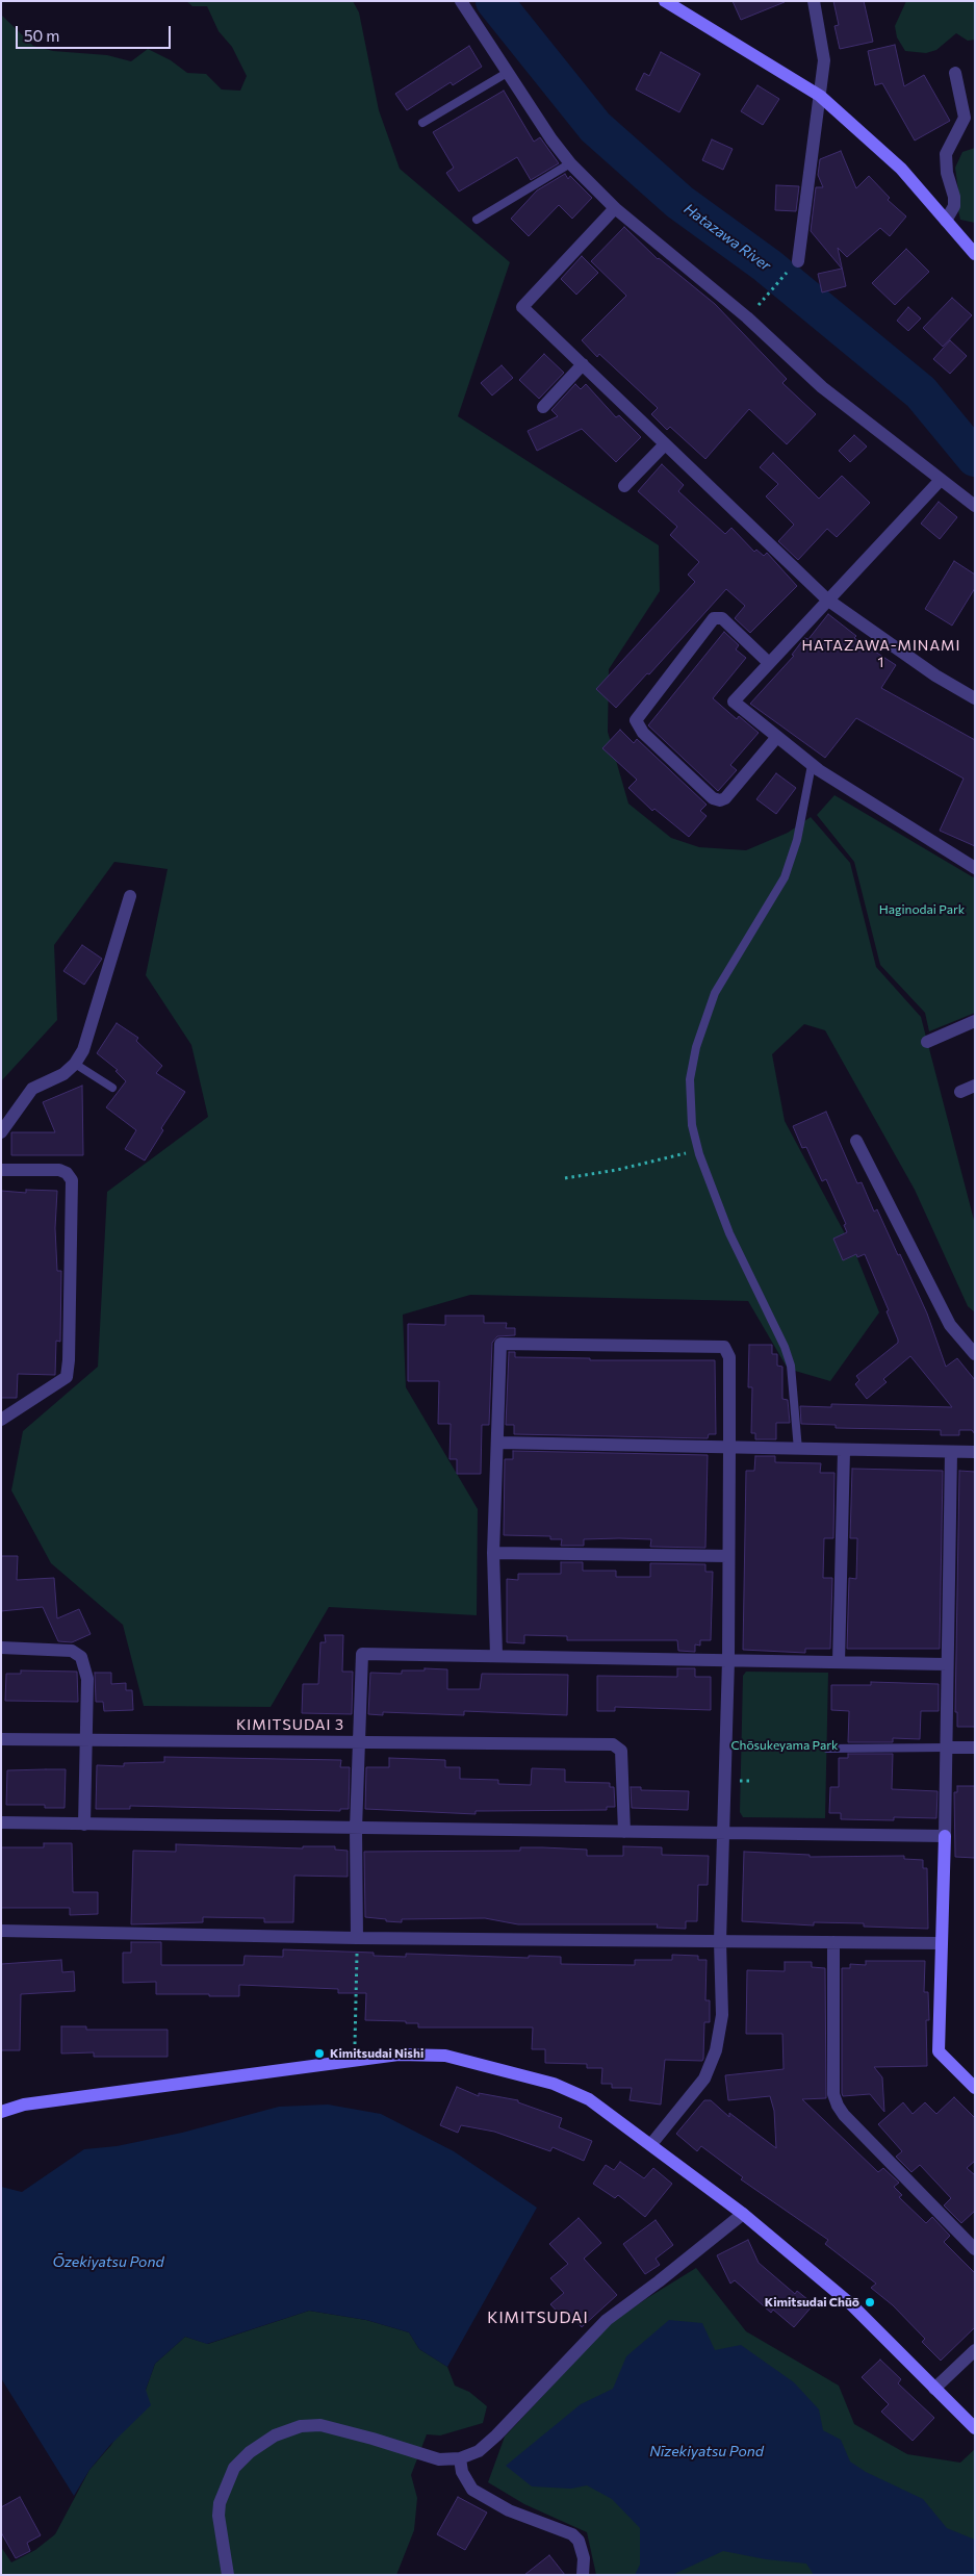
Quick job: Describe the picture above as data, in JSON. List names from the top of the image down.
{
  "districts": ["HATAZAWA-MINAMI 1", "KIMITSUDAI 3", "KIMITSUDAI"],
  "water": ["Hatazawa River", "Ōzekiyatsu Pond", "Nīzekiyatsu Pond"],
  "parks": ["Haginodai Park", "Chōsukeyama Park"],
  "places": ["Kimitsudai Nishi", "Kimitsudai Chūō"],
  "scale_bar": "50 m"
}
